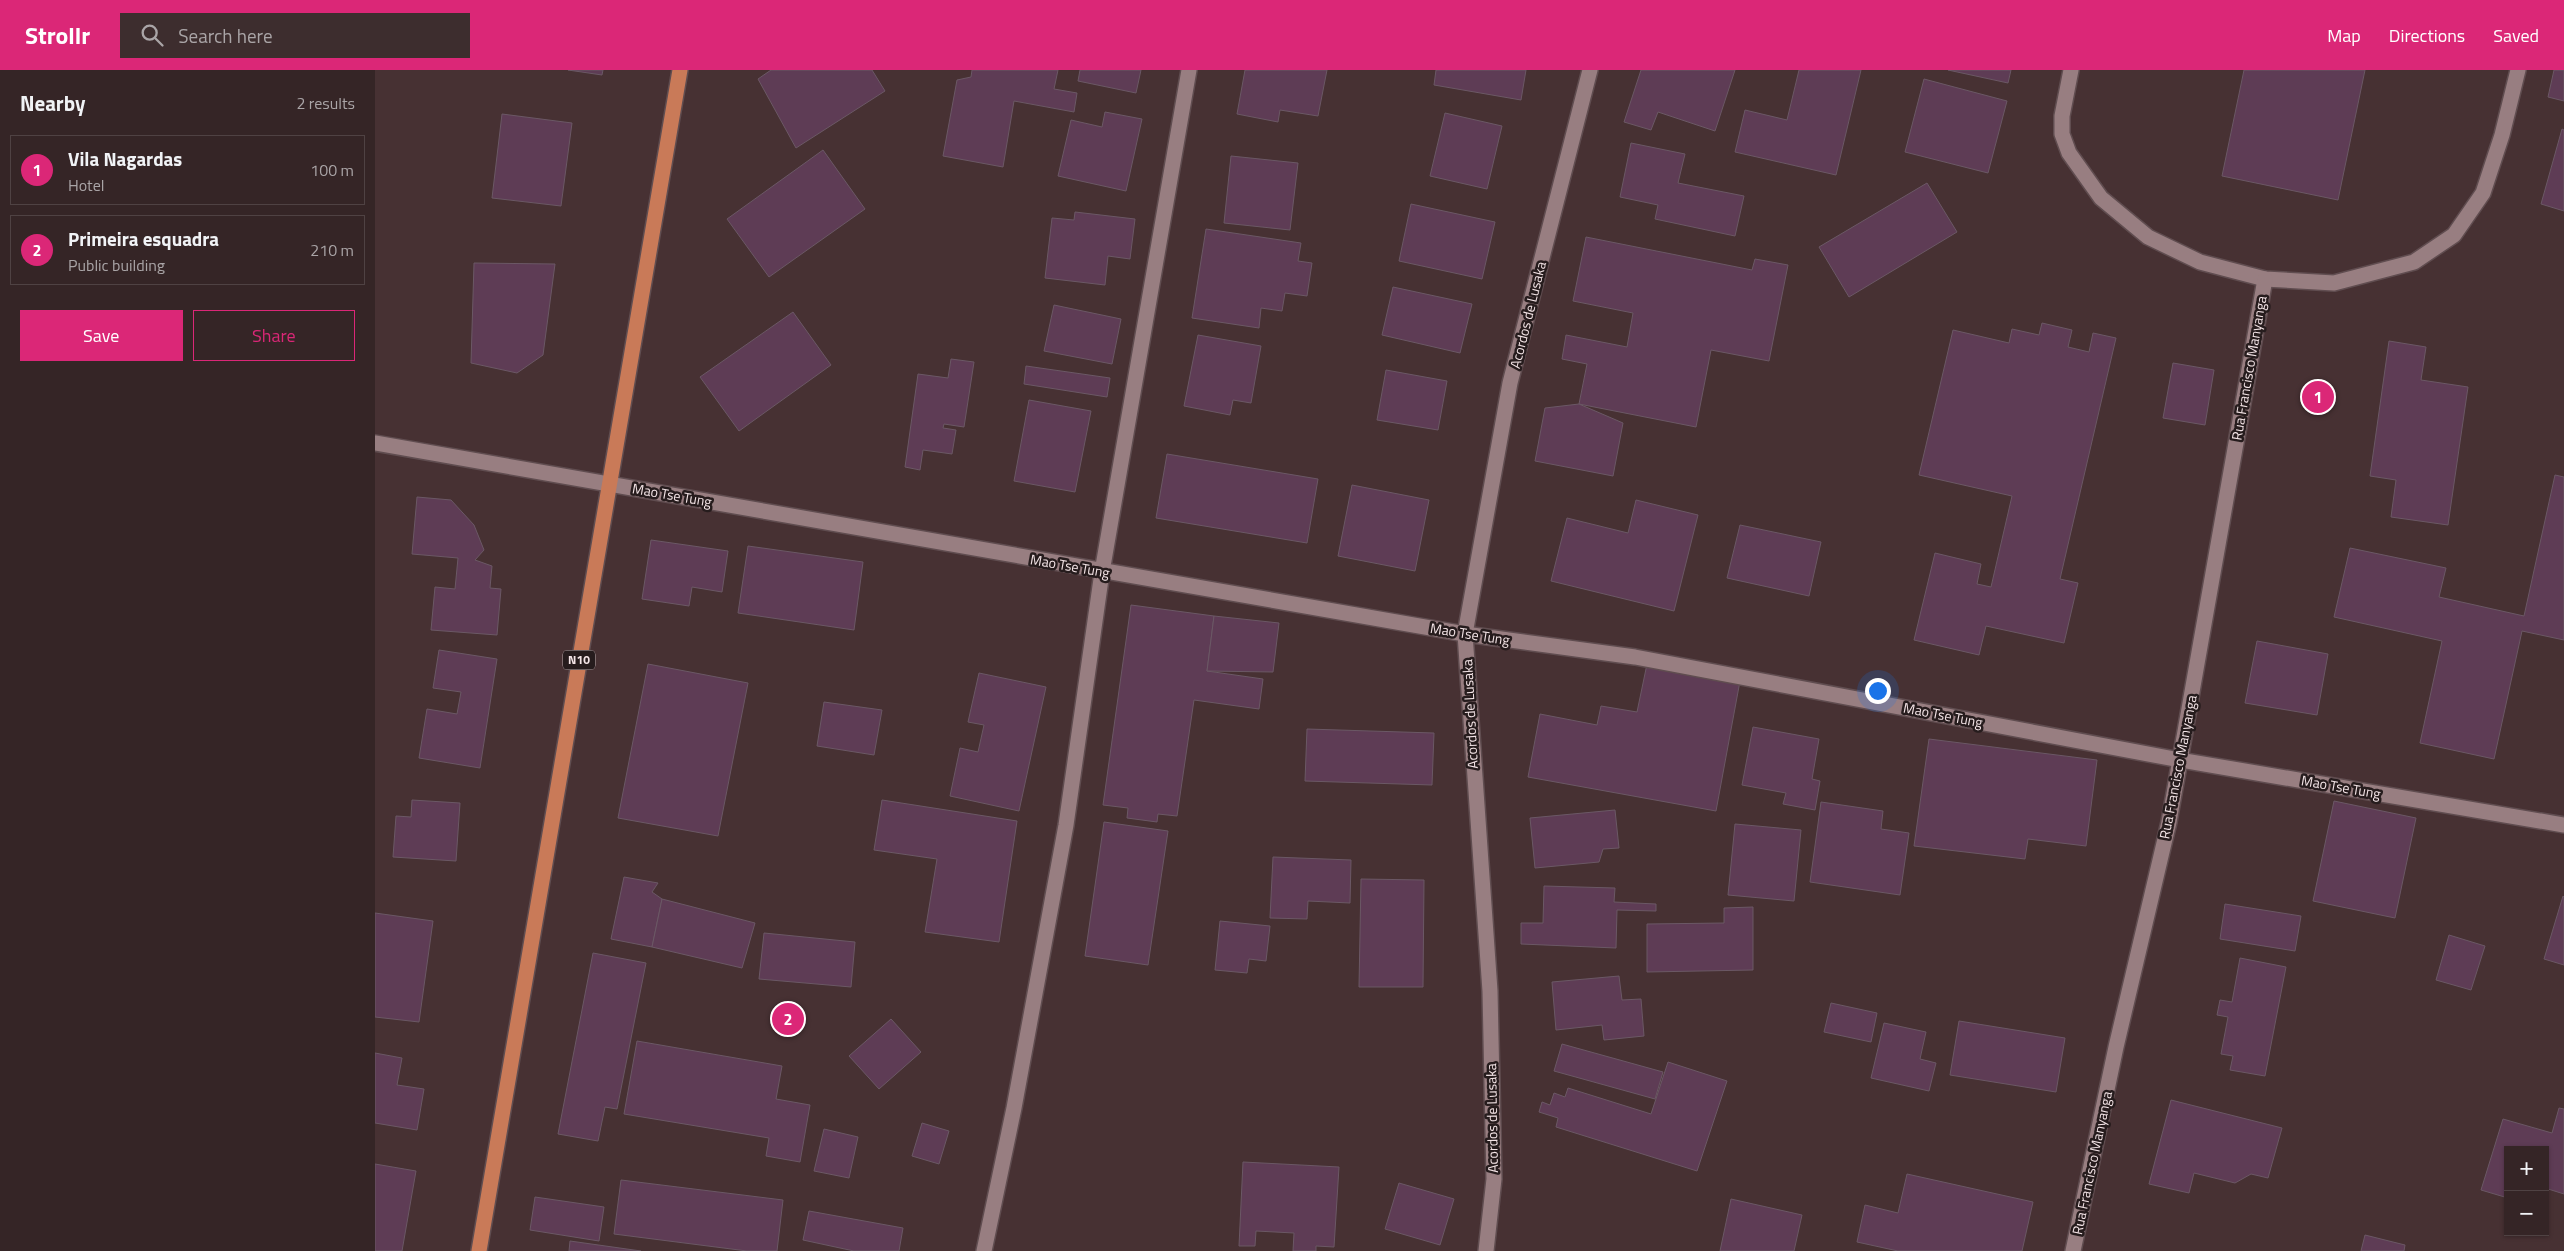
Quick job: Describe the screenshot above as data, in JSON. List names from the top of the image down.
{
  "streets": {
    "main road": ["N10"],
    "street": ["Acordos de Lusaka", "Rua Francisco Manyanga", "Mao Tse Tung"]
  },
  "crossings": [
    ["Acordos de Lusaka", "Mao Tse Tung"],
    ["Rua Francisco Manyanga", "Mao Tse Tung"],
    ["Mao Tse Tung", "N10"]
  ],
  "page": {
    "header": "Strollr",
    "search": "Search here",
    "nav": ["Map", "Directions", "Saved"],
    "heading": ["Nearby", "2 results"],
    "list": [
      {
        "mark": "1",
        "name": "Vila Nagardas",
        "note": "Hotel",
        "value": "100 m"
      },
      {
        "mark": "2",
        "name": "Primeira esquadra",
        "note": "Public building",
        "value": "210 m"
      }
    ],
    "buttons": ["Save", "Share"],
    "pins": ["1", "2"],
    "map_buttons": ["+", "−"]
  }
}
